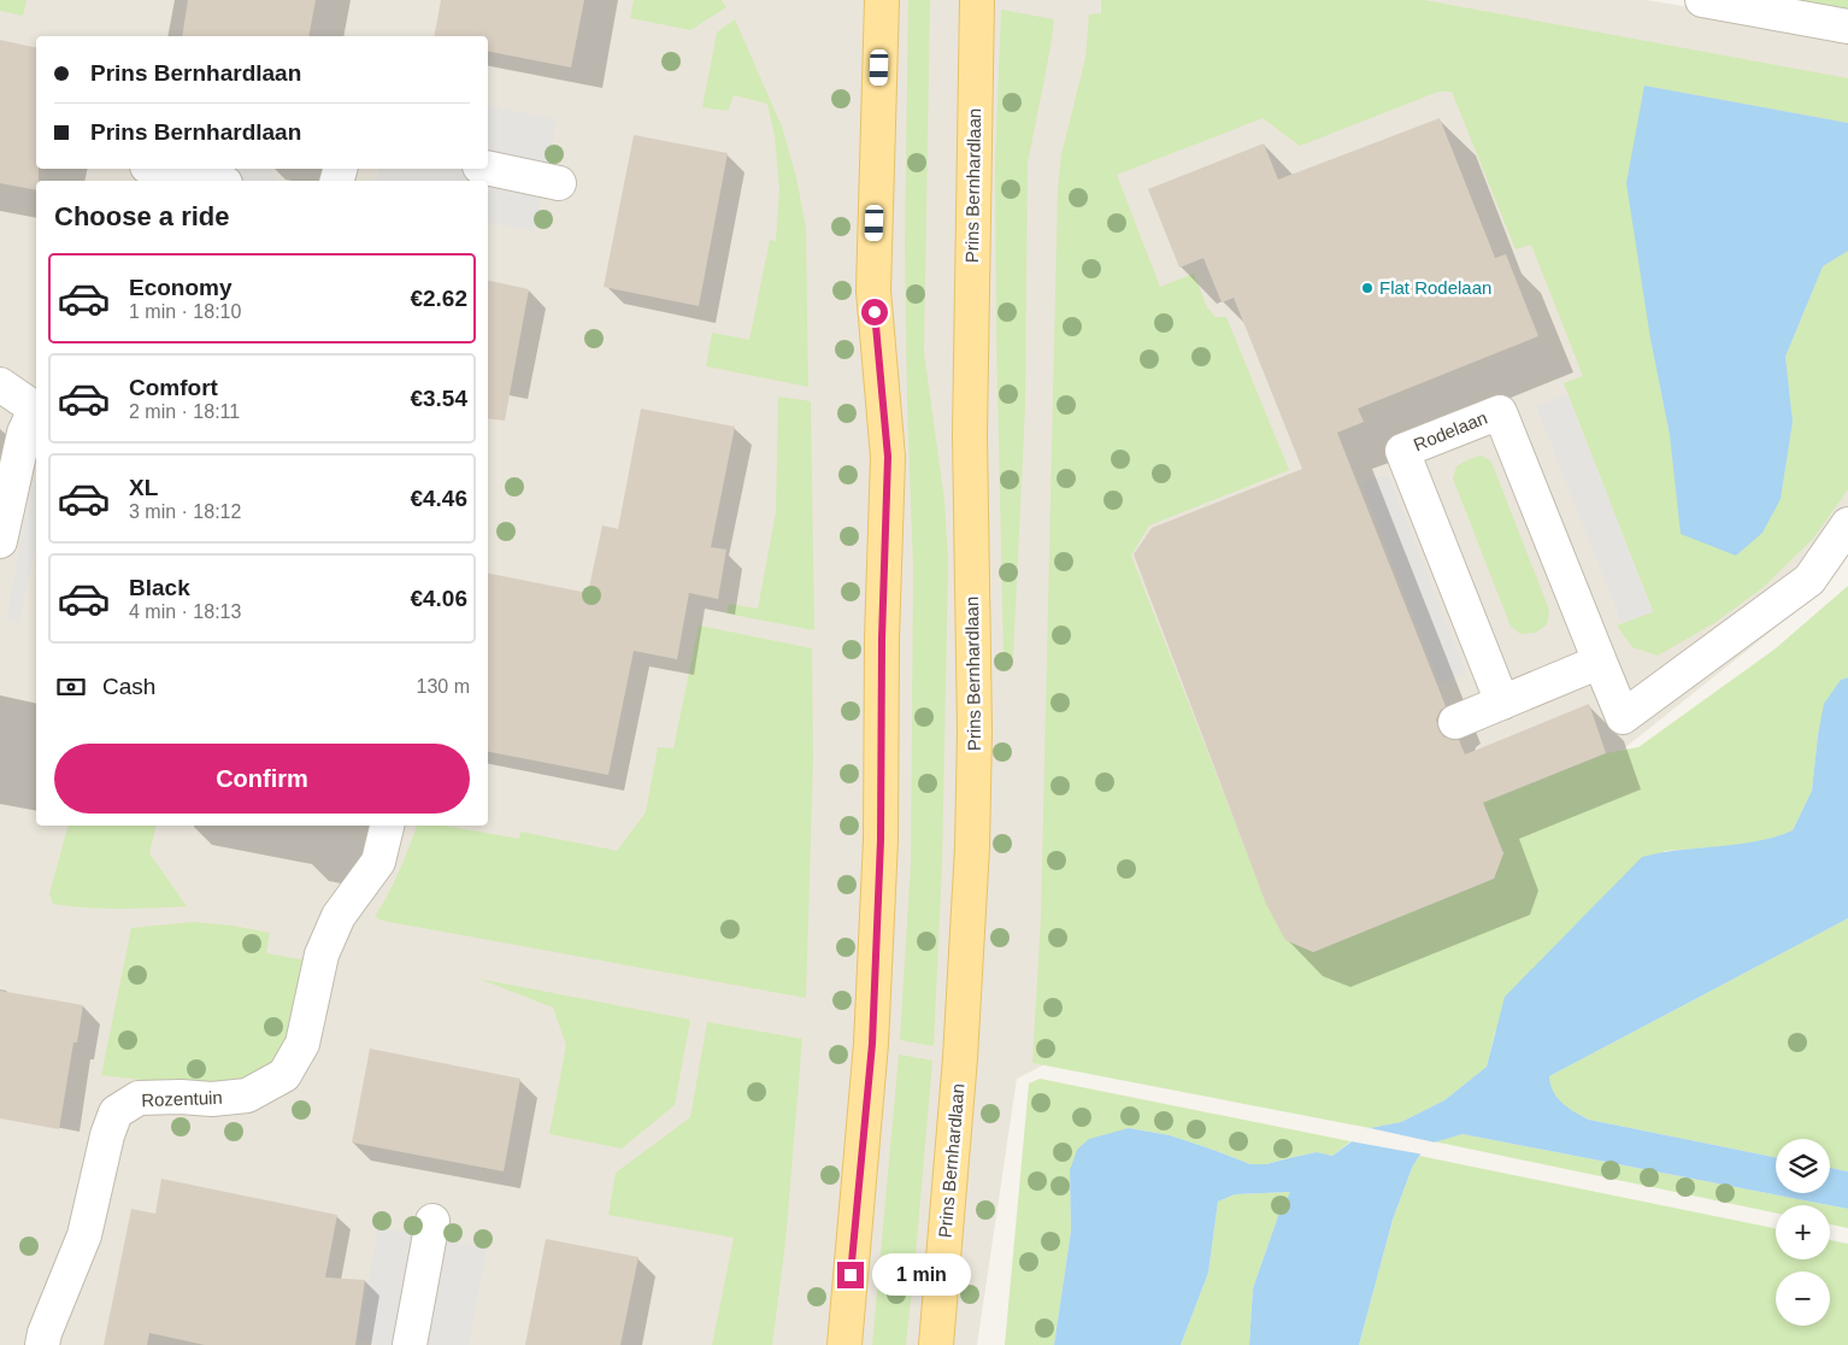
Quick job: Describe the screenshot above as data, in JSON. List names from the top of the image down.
{
  "streets": {
    "main road": ["Prins Bernhardlaan"],
    "street": ["Rodelaan", "Rozentuin"]
  },
  "places": ["Flat Rodelaan"],
  "page": {
    "banner": ["Prins Bernhardlaan", "Prins Bernhardlaan"],
    "heading": "Choose a ride",
    "list": [
      {
        "name": "Economy",
        "note": "1 min · 18:10",
        "value": "€2.62"
      },
      {
        "name": "Comfort",
        "note": "2 min · 18:11",
        "value": "€3.54"
      },
      {
        "name": "XL",
        "note": "3 min · 18:12",
        "value": "€4.46"
      },
      {
        "name": "Black",
        "note": "4 min · 18:13",
        "value": "€4.06"
      }
    ],
    "pay": ["Cash", "130 m"],
    "buttons": "Confirm",
    "map_buttons": ["+", "−"],
    "bubble": "1 min"
  }
}
